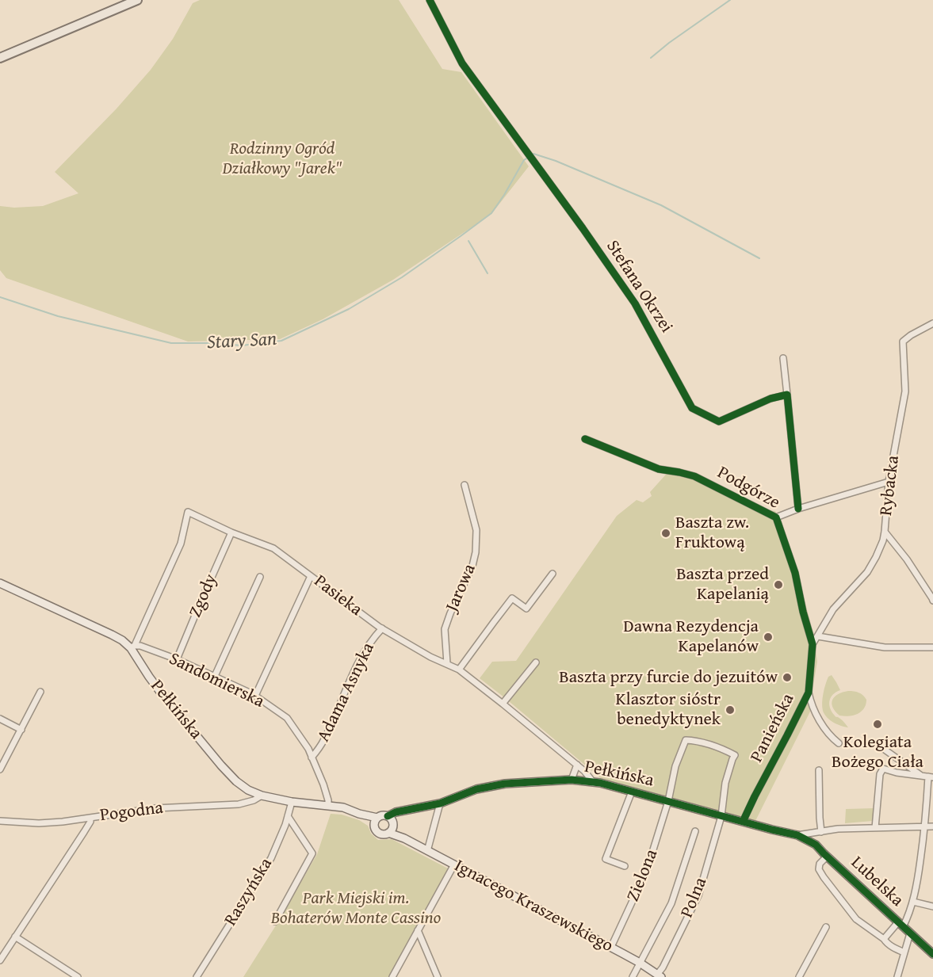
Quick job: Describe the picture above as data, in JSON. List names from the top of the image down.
{
  "streets": {
    "street": [
      "Stefana Okrzei",
      "Rybacka",
      "Podgórze",
      "Jarowa",
      "Zgody",
      "Pasieka",
      "Sandomierska",
      "Adama Asnyka",
      "Pełkińska",
      "Panieńska",
      "Pogodna",
      "Zielona",
      "Lubelska",
      "Raszyńska",
      "Polna",
      "Ignacego Kraszewskiego"
    ]
  },
  "crossings": [
    ["Rybacka", "Podgórze"],
    ["Rybacka", "Panieńska"],
    ["Podgórze", "Panieńska"],
    ["Jarowa", "Pasieka"],
    ["Zgody", "Pasieka"],
    ["Zgody", "Sandomierska"],
    ["Pasieka", "Sandomierska"],
    ["Pasieka", "Adama Asnyka"],
    ["Pasieka", "Pełkińska"],
    ["Sandomierska", "Adama Asnyka"],
    ["Sandomierska", "Pełkińska"],
    ["Pełkińska", "Panieńska"],
    ["Pełkińska", "Pogodna"],
    ["Pełkińska", "Zielona"],
    ["Pełkińska", "Lubelska"],
    ["Pełkińska", "Raszyńska"],
    ["Pełkińska", "Polna"],
    ["Pełkińska", "Ignacego Kraszewskiego"],
    ["Zielona", "Polna"],
    ["Zielona", "Ignacego Kraszewskiego"],
    ["Polna", "Ignacego Kraszewskiego"]
  ],
  "water": ["Stary San"],
  "parks": ["Rodzinny Ogród Działkowy \"Jarek\"", "Park Miejski im. Bohaterów Monte Cassino"],
  "places": [
    "Baszta zw. Fruktową",
    "Baszta przed Kapelanią",
    "Dawna Rezydencja Kapelanów",
    "Baszta przy furcie do jezuitów",
    "Klasztor sióstr benedyktynek",
    "Kolegiata Bożego Ciała"
  ]
}
